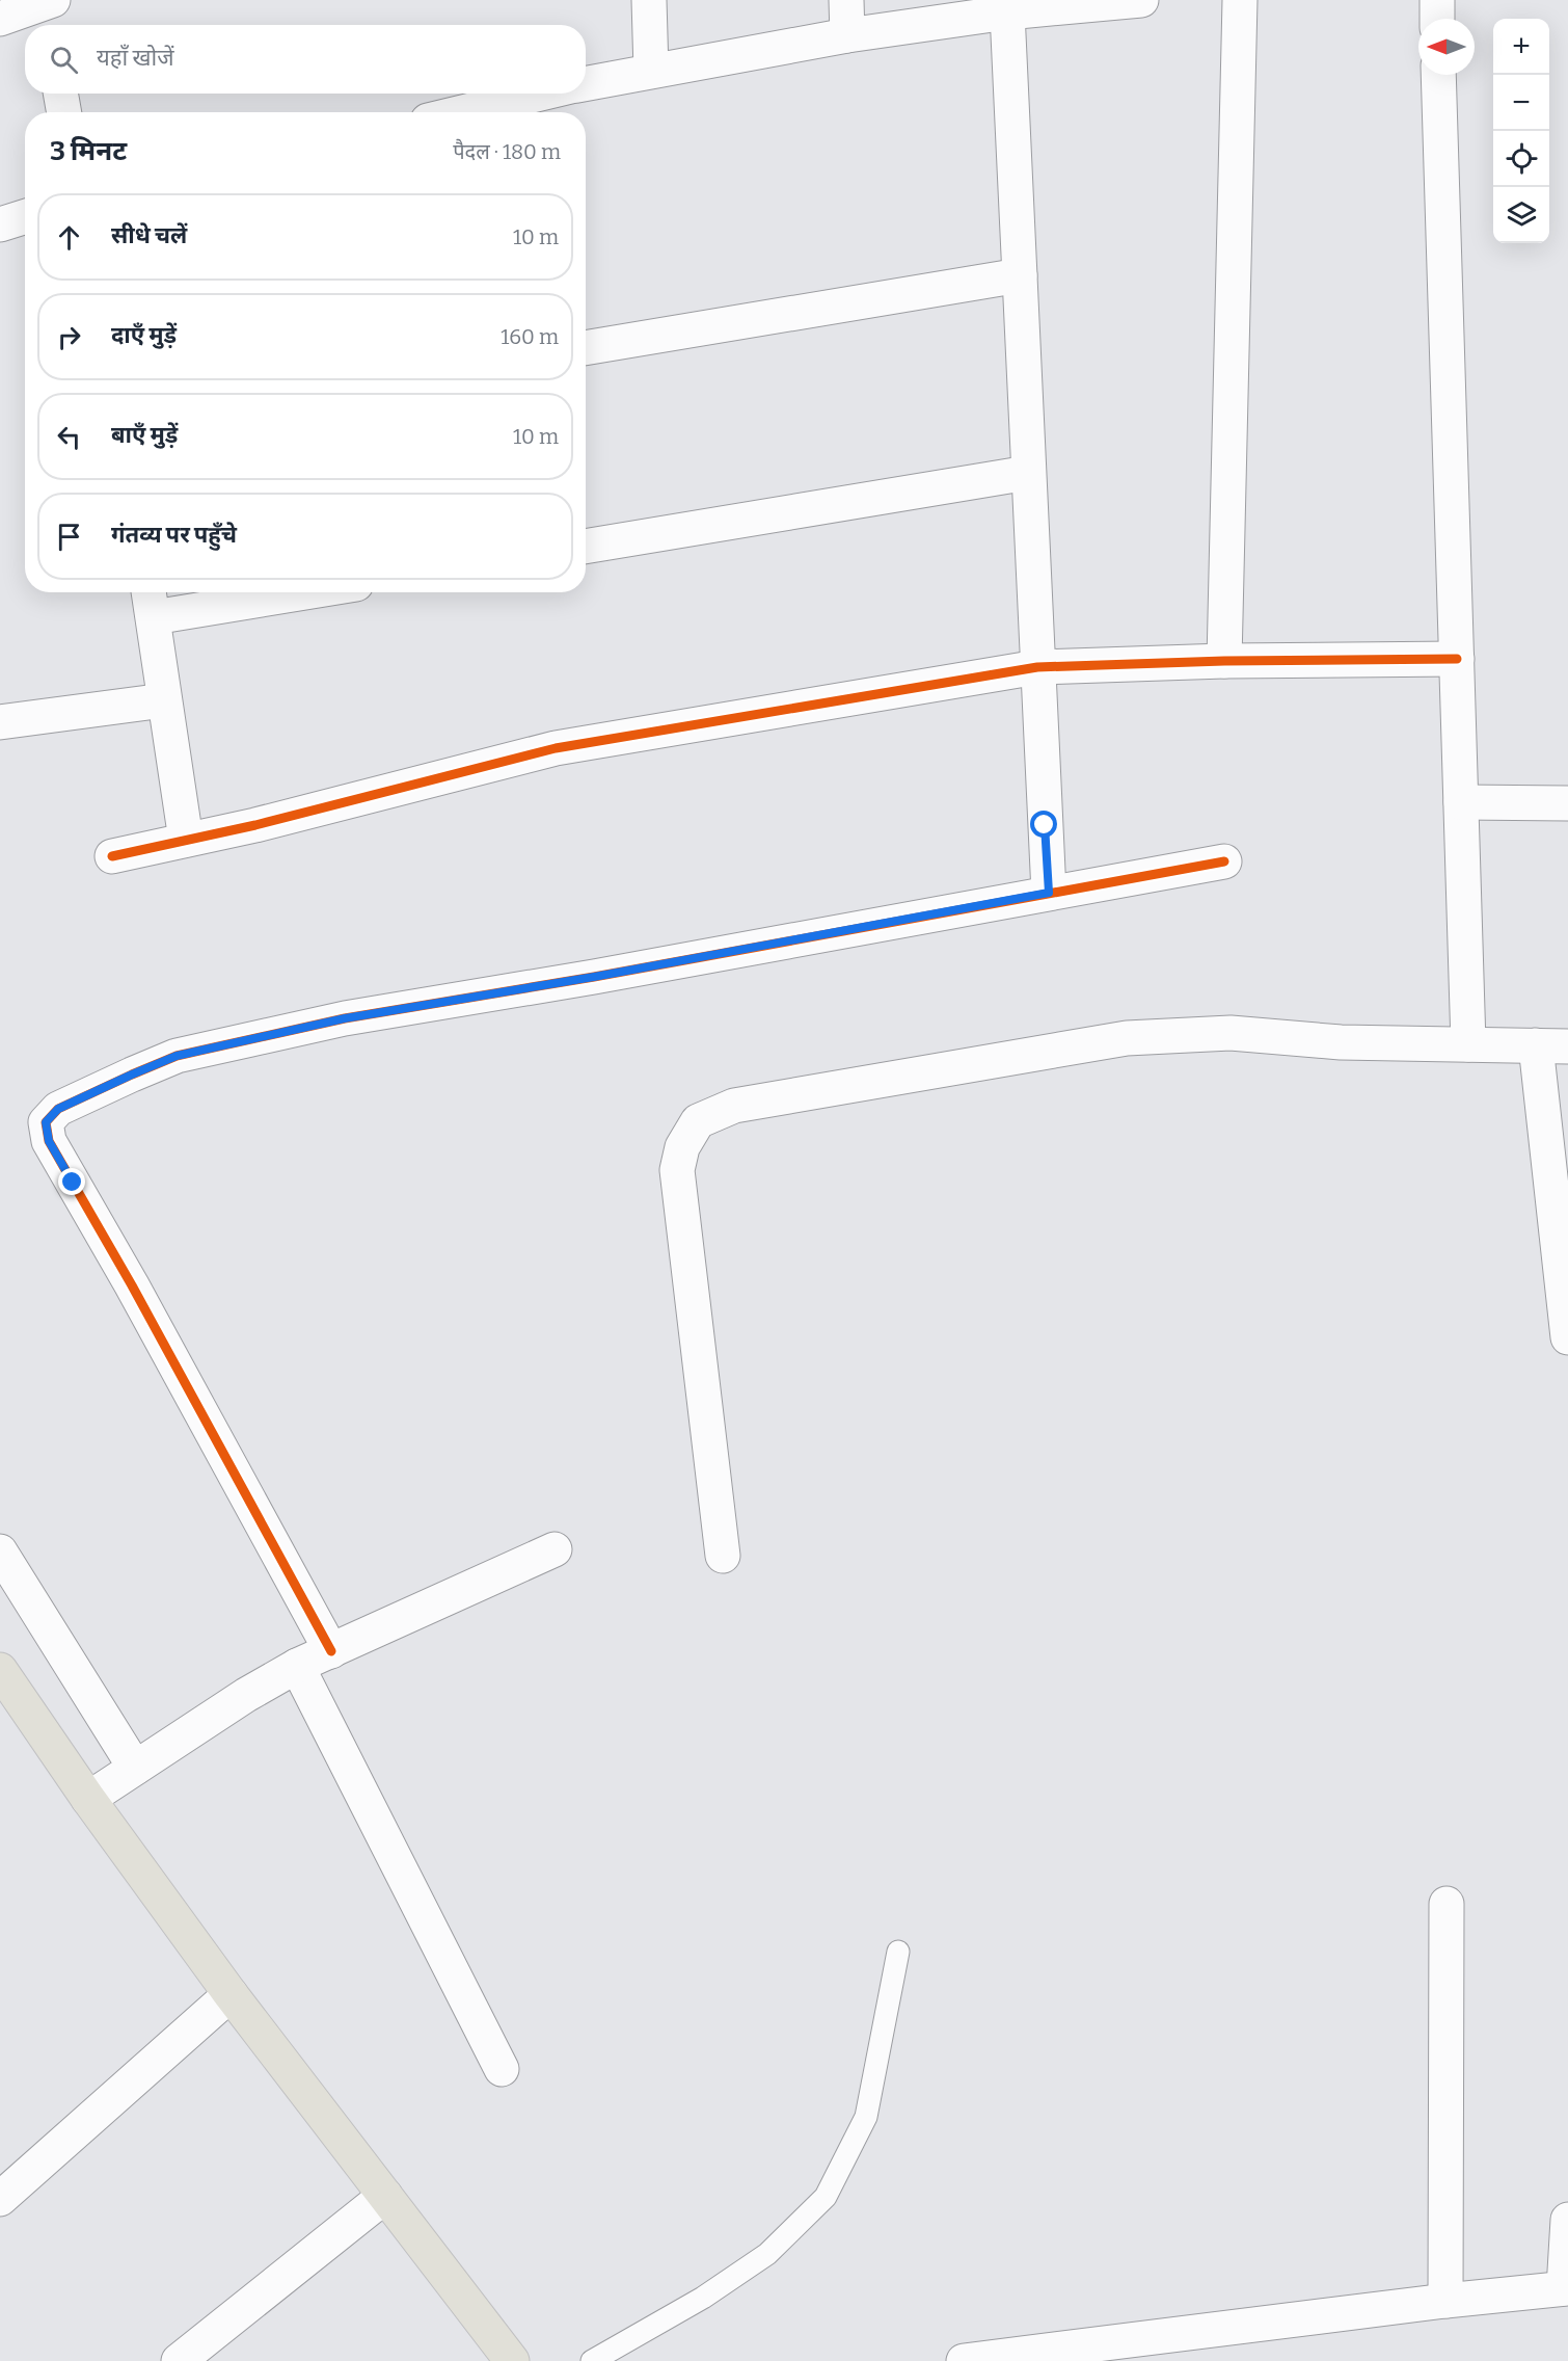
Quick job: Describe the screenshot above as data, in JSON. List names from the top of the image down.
{
  "north": "left",
  "page": {
    "map_buttons": ["+", "−"],
    "search": "यहाँ खोजें",
    "heading": ["3 मिनट", "पैदल · 180 m"],
    "list": [
      ["सीधे चलें", "10 m"],
      ["दाएँ मुड़ें", "160 m"],
      ["बाएँ मुड़ें", "10 m"],
      "गंतव्य पर पहुँचे"
    ]
  }
}
